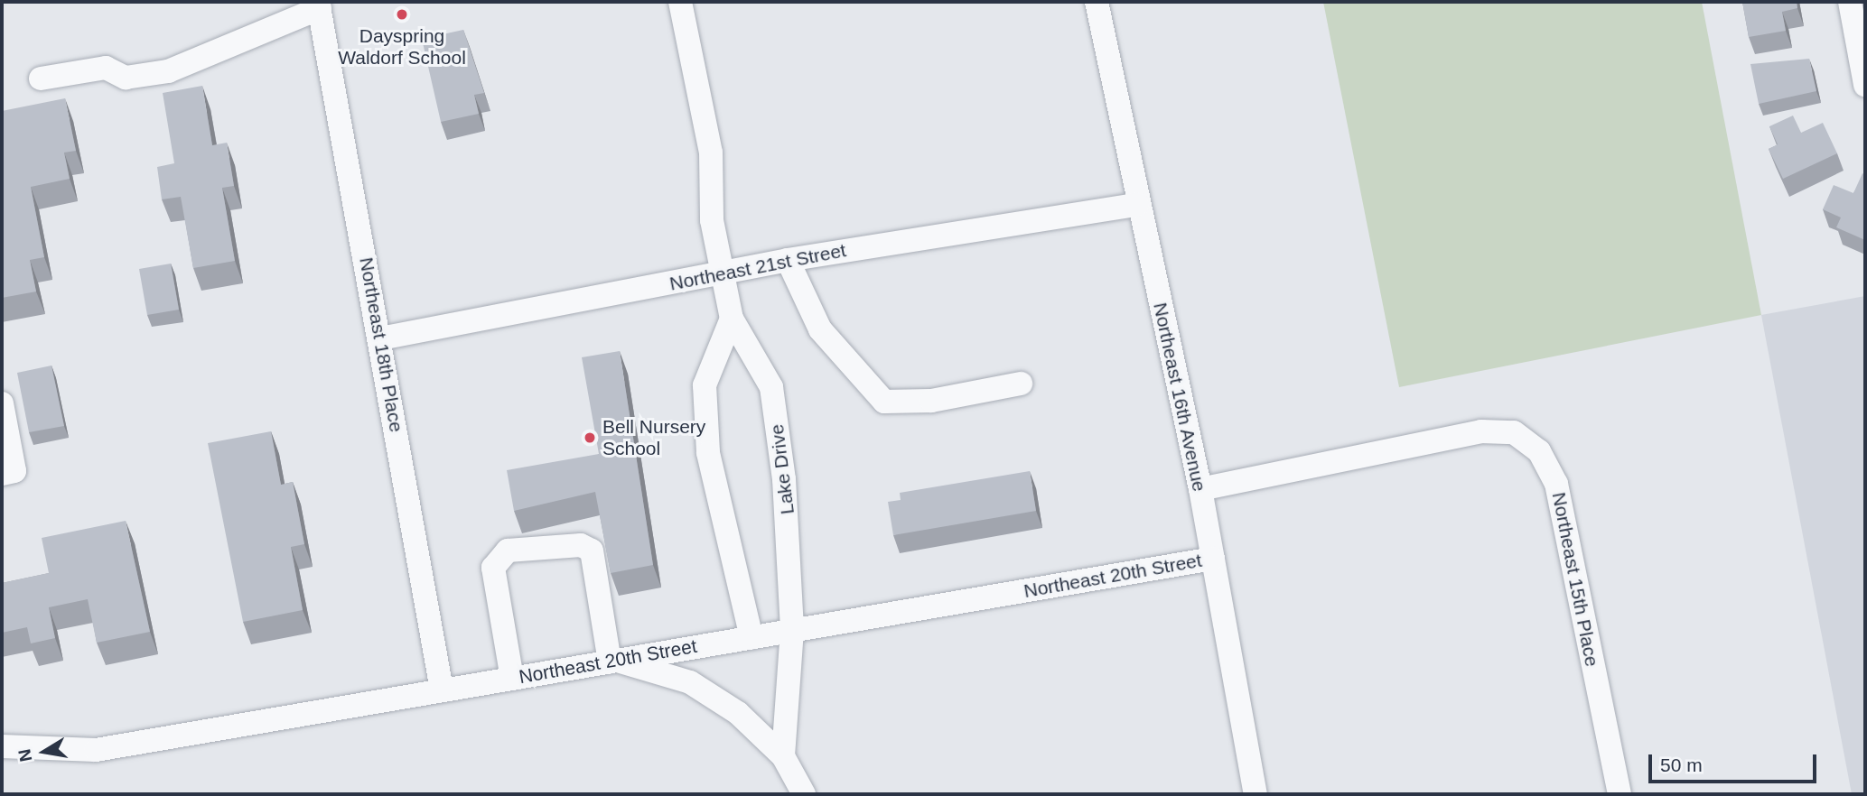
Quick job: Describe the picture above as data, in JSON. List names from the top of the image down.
{
  "streets": {
    "street": [
      "Northeast 21st Street",
      "Northeast 18th Place",
      "Northeast 16th Avenue",
      "Lake Drive",
      "Northeast 20th Street",
      "Northeast 15th Place"
    ]
  },
  "crossings": [
    ["Northeast 21st Street", "Northeast 18th Place"],
    ["Northeast 21st Street", "Northeast 16th Avenue"],
    ["Northeast 21st Street", "Lake Drive"],
    ["Northeast 18th Place", "Northeast 20th Street"],
    ["Northeast 16th Avenue", "Northeast 20th Street"],
    ["Northeast 16th Avenue", "Northeast 15th Place"],
    ["Lake Drive", "Northeast 20th Street"]
  ],
  "places": ["Dayspring Waldorf School", "Bell Nursery School"],
  "scale_bar": "50 m",
  "north": "left"
}
